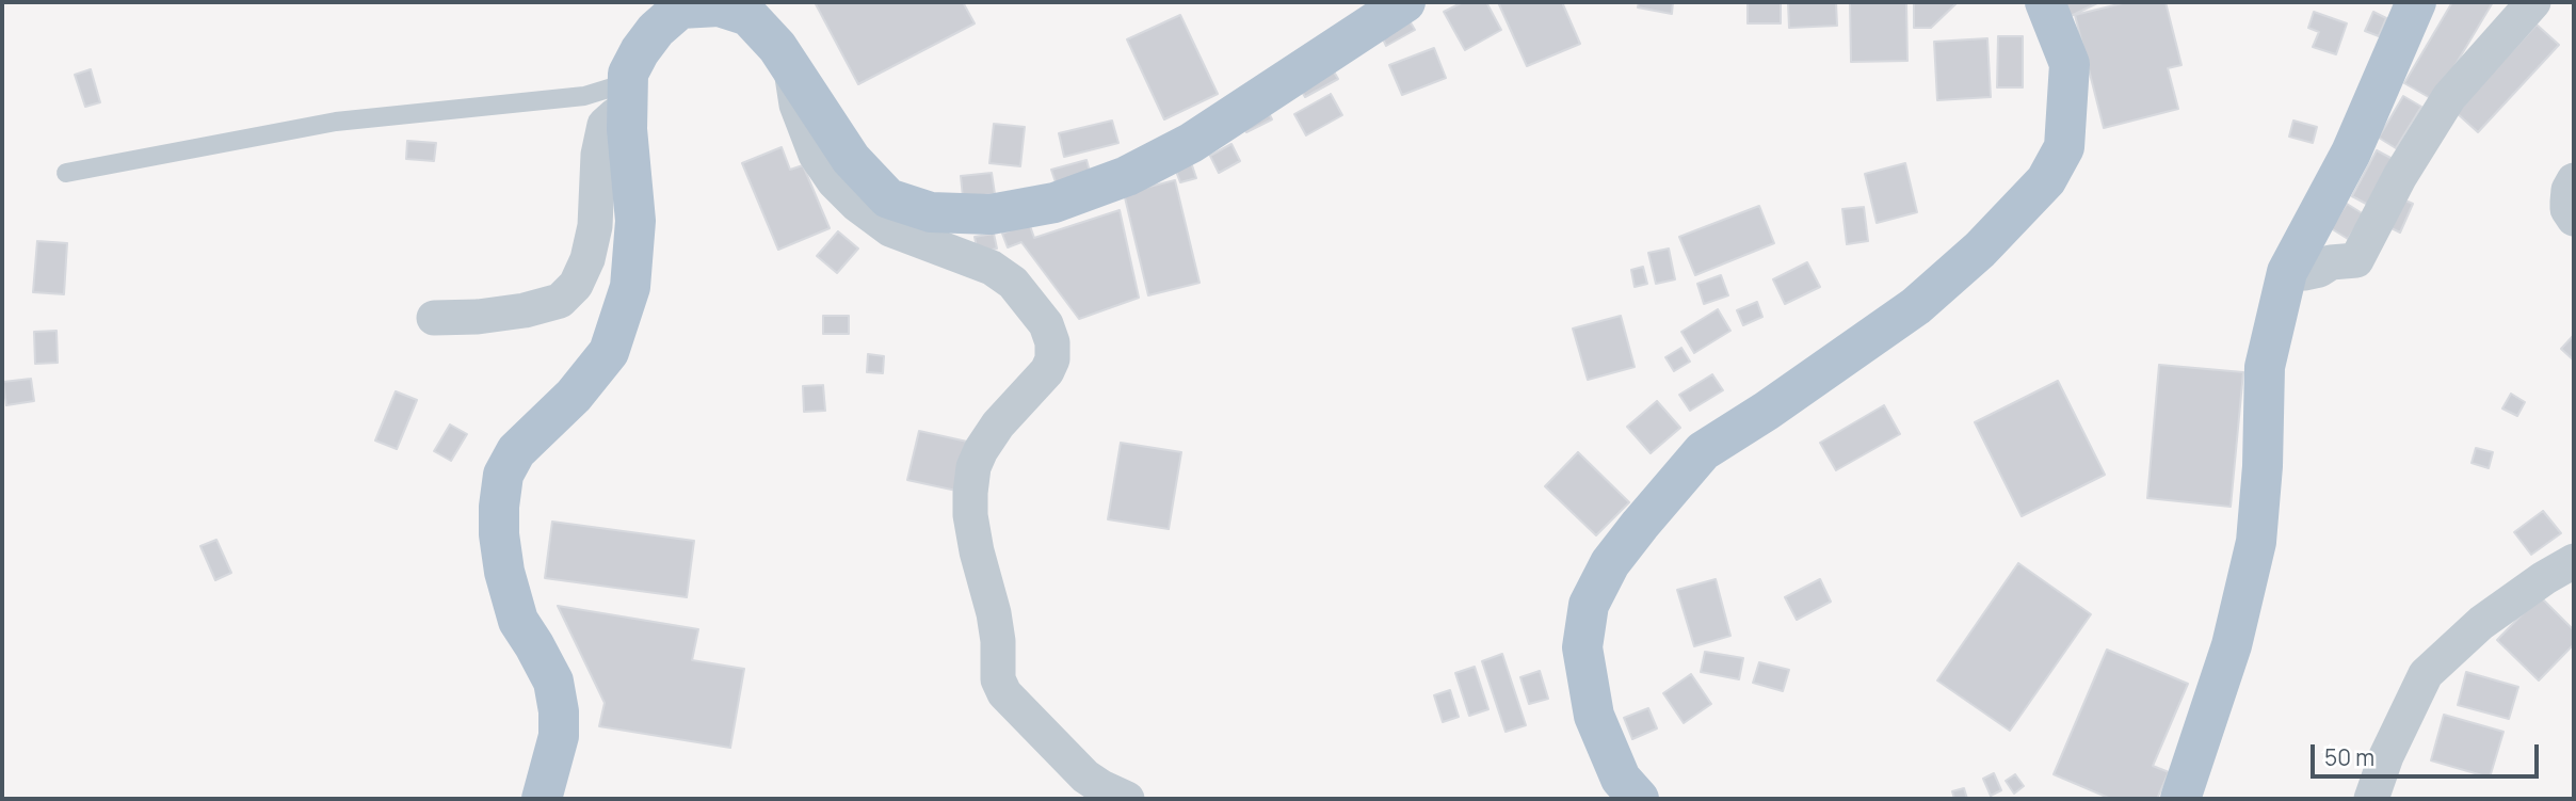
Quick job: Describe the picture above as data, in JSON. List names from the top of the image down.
{
  "scale_bar": "50 m"
}
